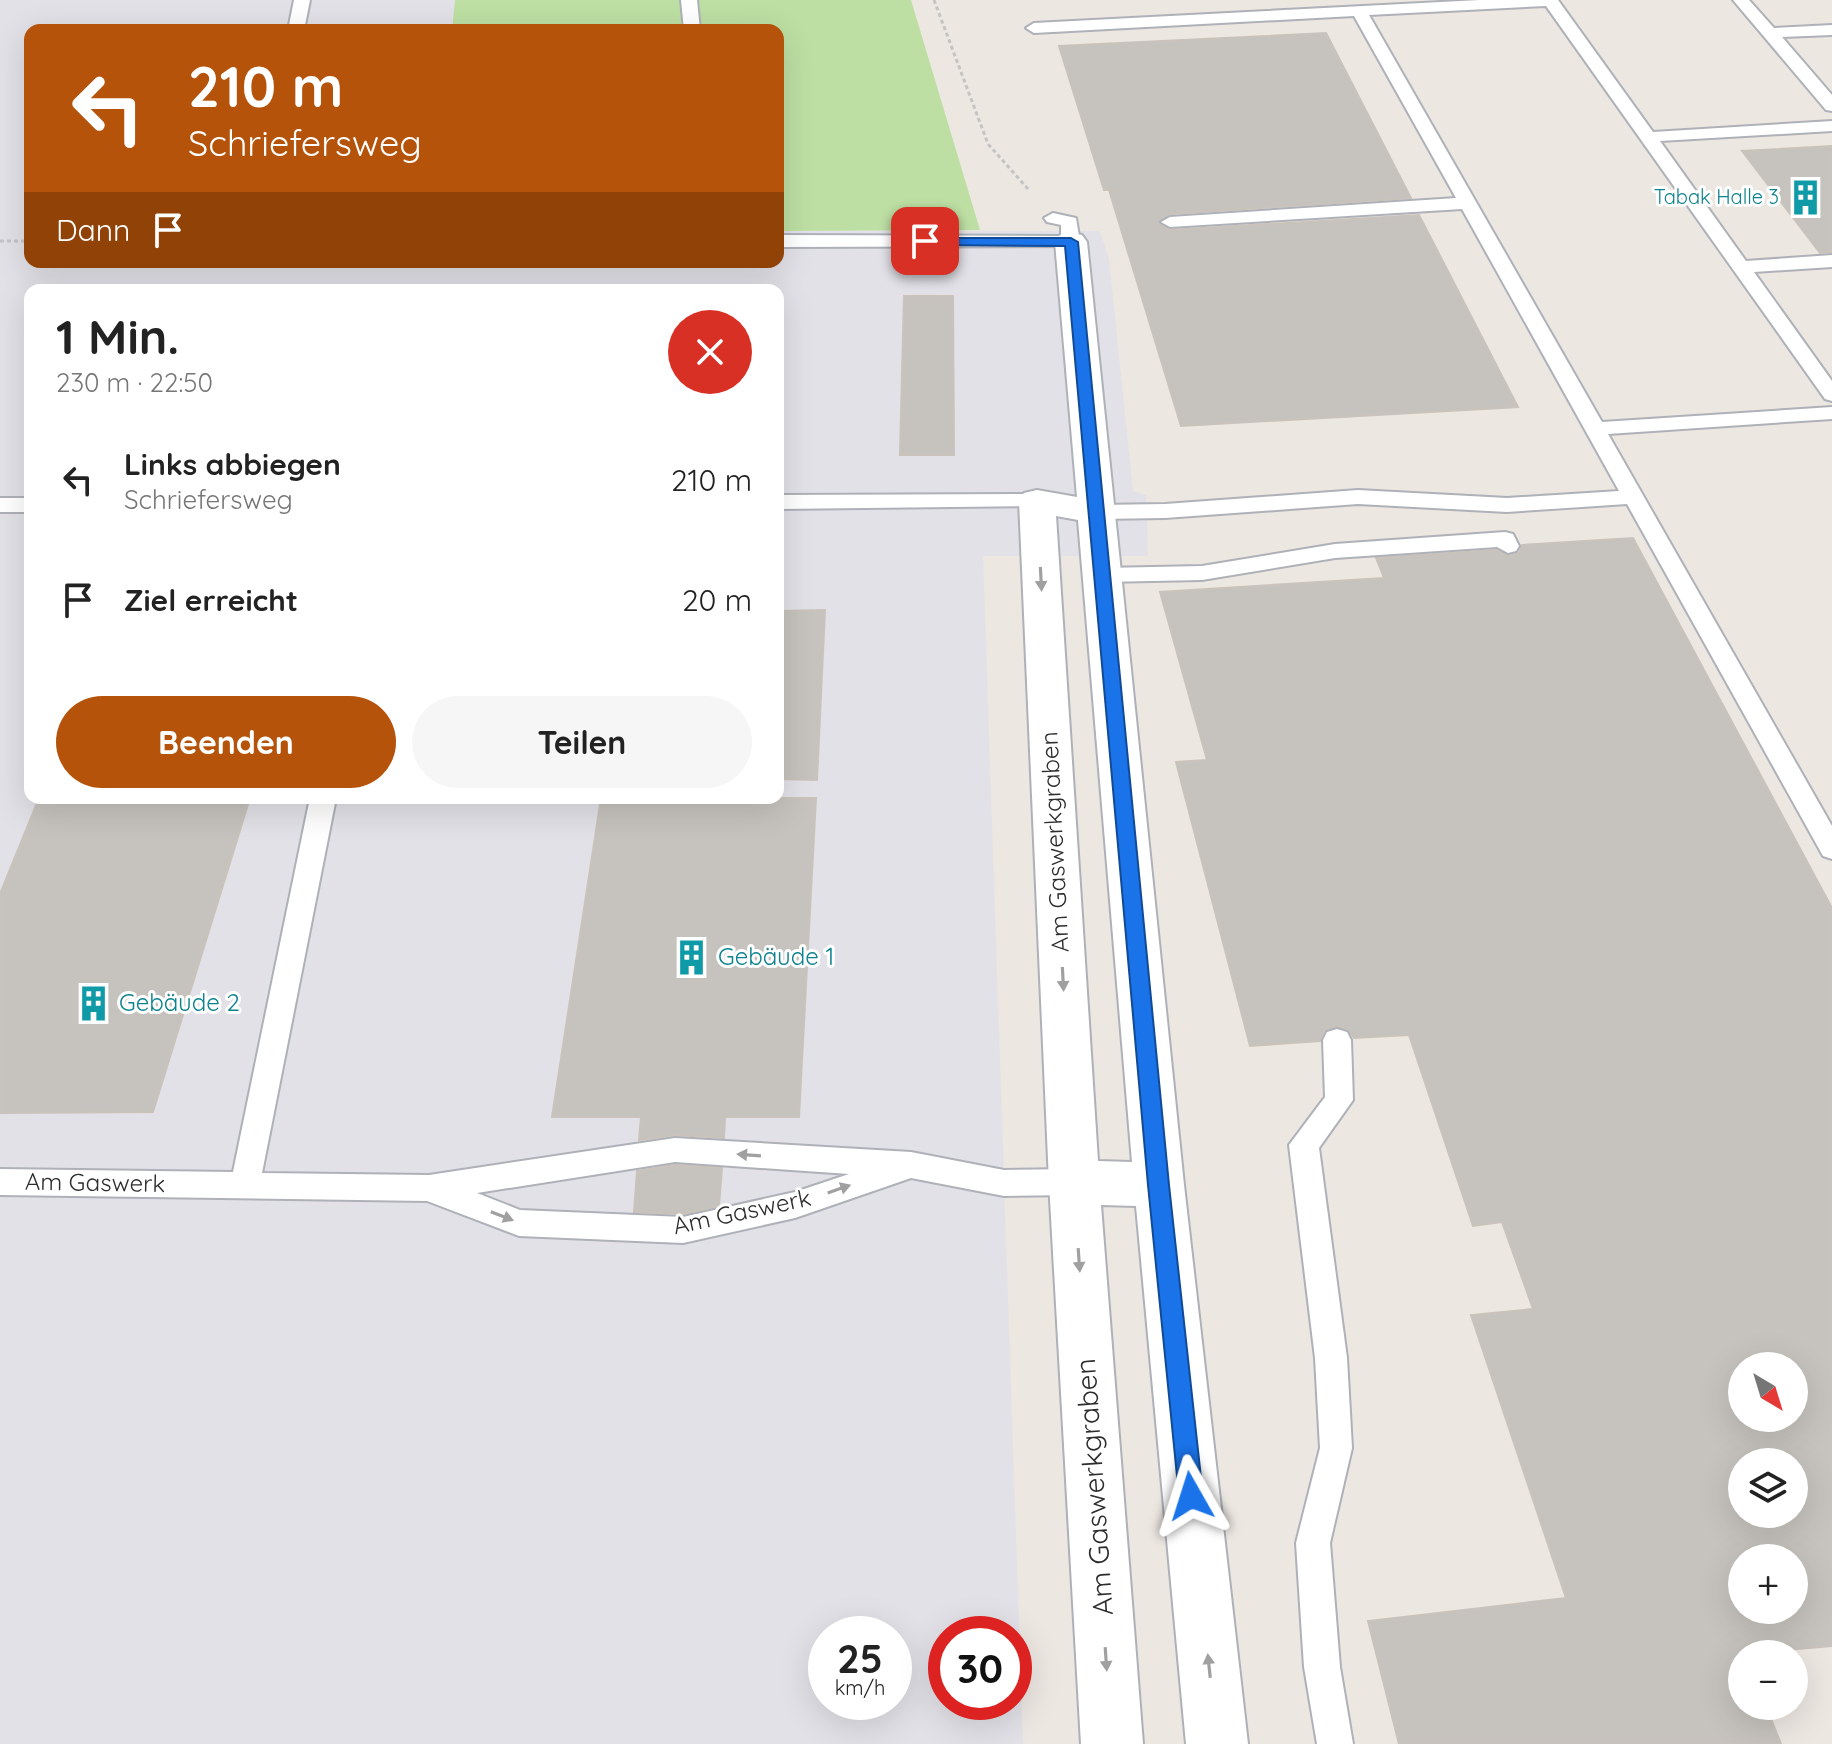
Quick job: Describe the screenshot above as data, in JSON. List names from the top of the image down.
{
  "streets": {
    "street": ["Am Gaswerkgraben"],
    "lane": ["Am Gaswerk"]
  },
  "crossings": [
    ["Am Gaswerkgraben", "Am Gaswerk"]
  ],
  "places": {
    "building": ["Tabak Halle 3", "Gebäude 1", "Gebäude 2"]
  },
  "north": "bottom right",
  "page": {
    "turn": ["210 m", "Schriefersweg"],
    "then": "Dann",
    "heading": ["1 Min.", "230 m · 22:50"],
    "list": [
      {
        "name": "Links abbiegen",
        "note": "Schriefersweg",
        "value": "210 m"
      },
      {
        "name": "Ziel erreicht",
        "value": "20 m"
      }
    ],
    "buttons": ["Beenden", "Teilen"],
    "map_buttons": ["+", "−"],
    "speed": "25 km/h",
    "limit": "30"
  }
}
